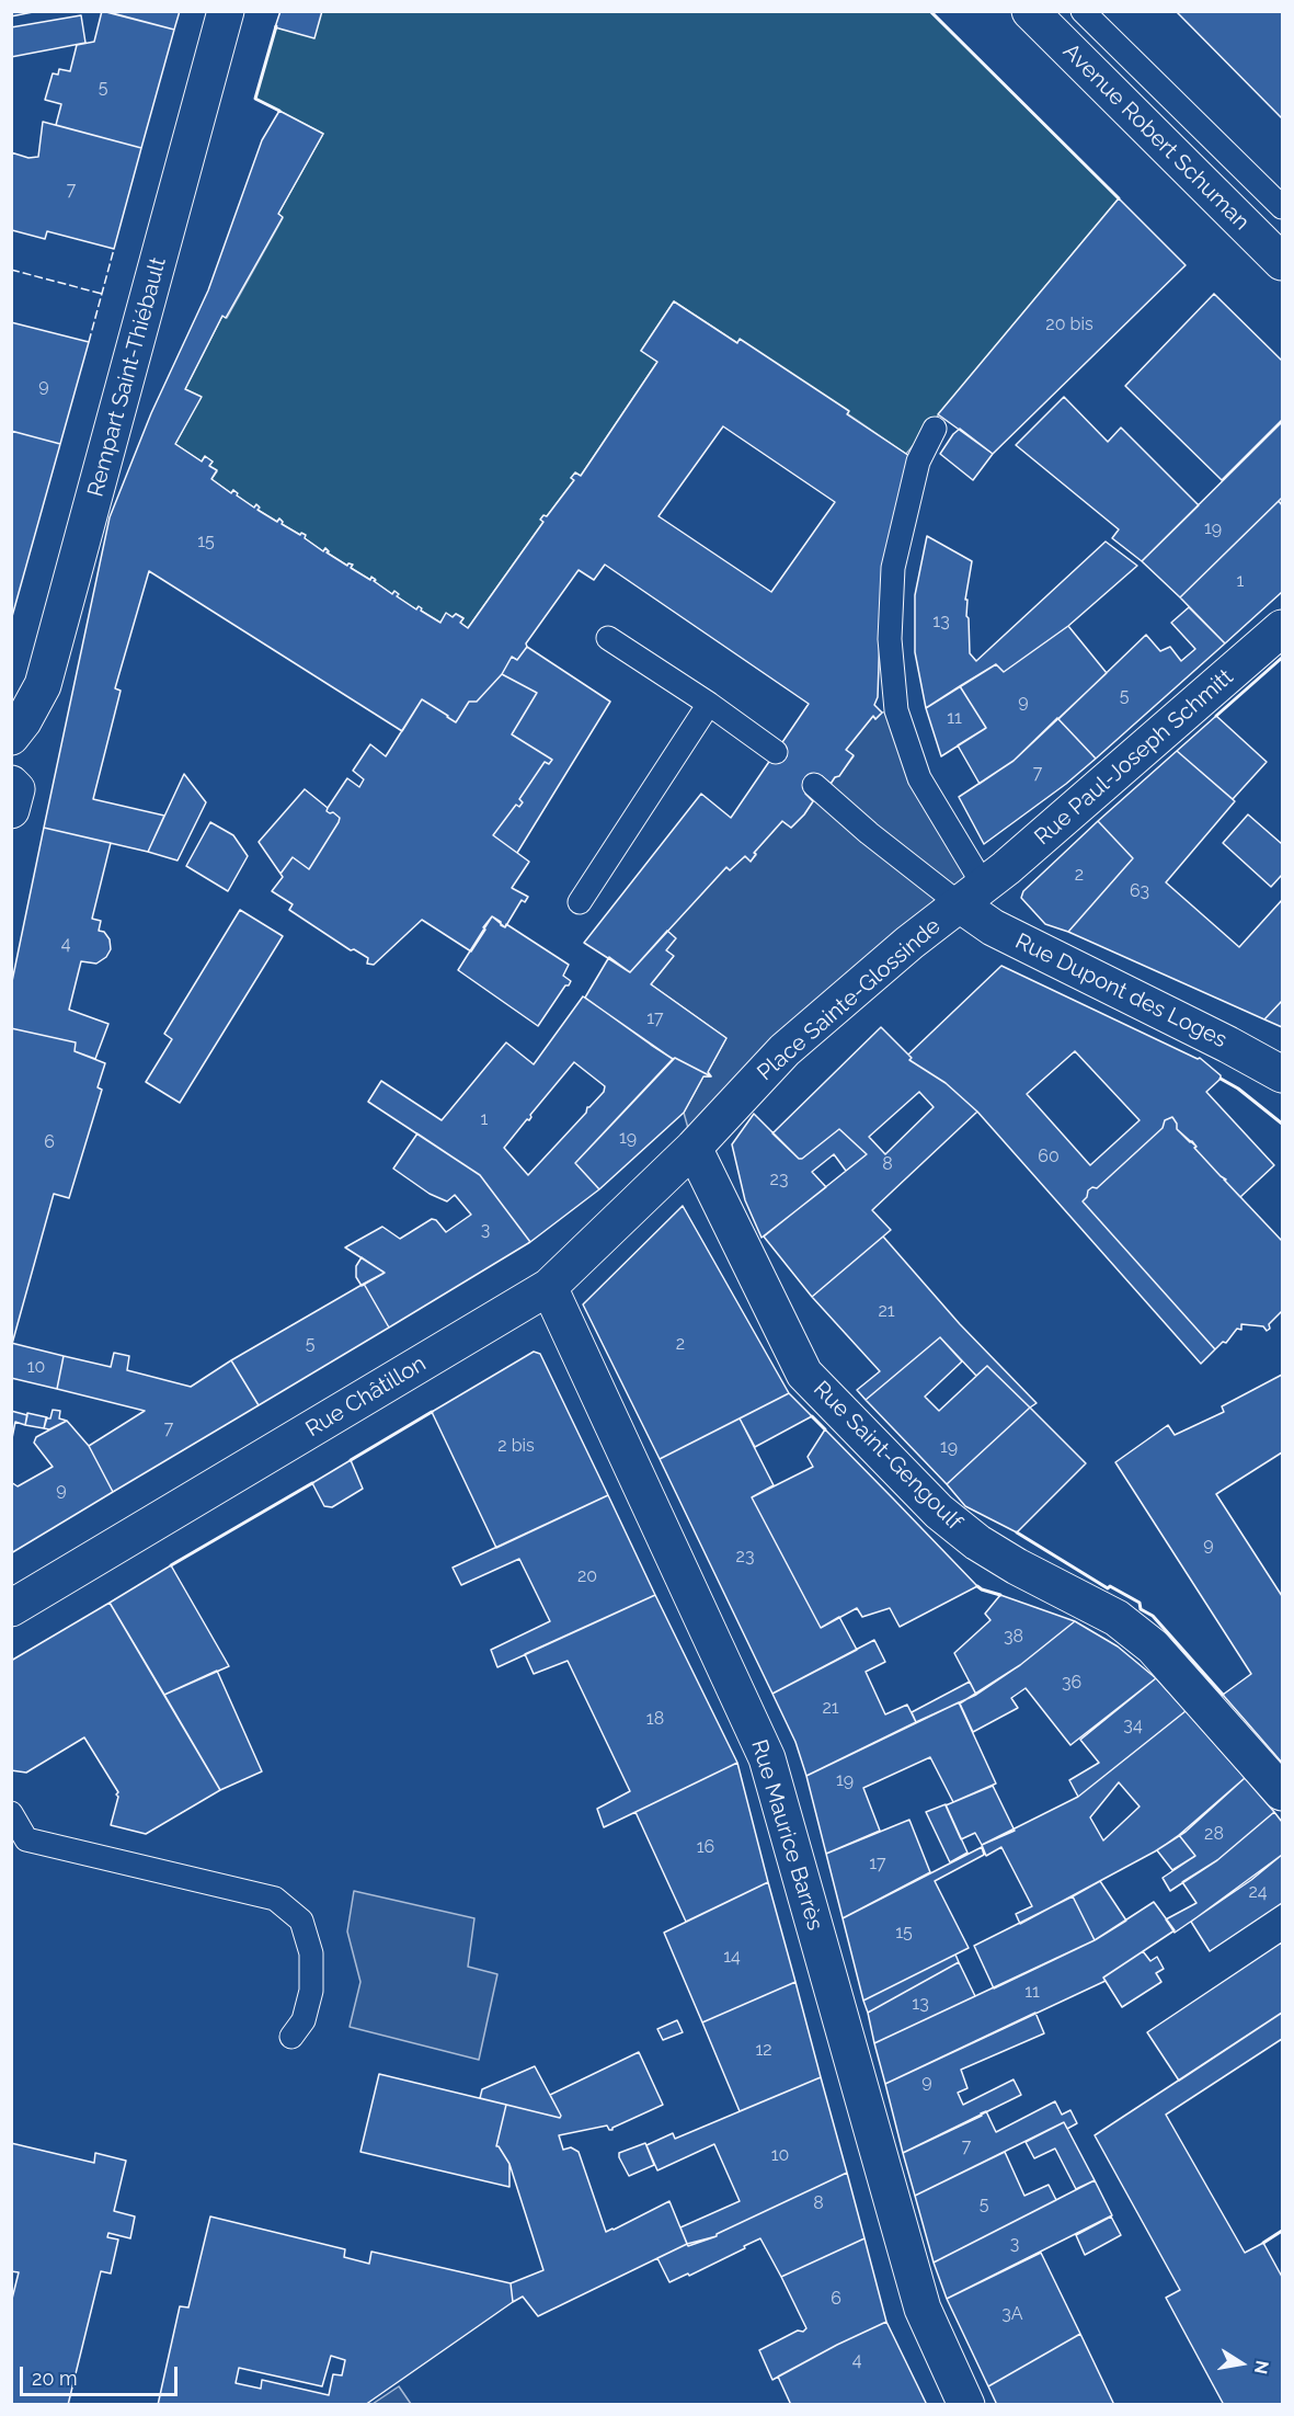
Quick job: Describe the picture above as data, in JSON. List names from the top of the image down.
{
  "streets": {
    "street": [
      "Avenue Robert Schuman",
      "Rempart Saint-Thiébault",
      "Rue Paul-Joseph Schmitt",
      "Rue Dupont des Loges",
      "Place Sainte-Glossinde",
      "Rue Châtillon",
      "Rue Saint-Gengoulf",
      "Rue Maurice Barrès"
    ]
  },
  "crossings": [
    ["Rue Paul-Joseph Schmitt", "Rue Dupont des Loges"],
    ["Rue Paul-Joseph Schmitt", "Place Sainte-Glossinde"],
    ["Rue Dupont des Loges", "Place Sainte-Glossinde"],
    ["Place Sainte-Glossinde", "Rue Châtillon"],
    ["Place Sainte-Glossinde", "Rue Saint-Gengoulf"],
    ["Rue Châtillon", "Rue Saint-Gengoulf"],
    ["Rue Châtillon", "Rue Maurice Barrès"]
  ],
  "house_numbers": [
    "5",
    "7",
    "20 bis",
    "9",
    "19",
    "15",
    "1",
    "13",
    "5",
    "9",
    "11",
    "7",
    "2",
    "63",
    "4",
    "17",
    "1",
    "19",
    "6",
    "60",
    "8",
    "23",
    "3",
    "21",
    "5",
    "2",
    "10",
    "7",
    "2 bis",
    "19",
    "9",
    "9",
    "23",
    "20",
    "38",
    "36",
    "21",
    "18",
    "34",
    "19",
    "28",
    "16",
    "17",
    "24",
    "15",
    "14",
    "11",
    "13",
    "12",
    "9",
    "7",
    "10",
    "8",
    "5",
    "3",
    "6",
    "3A",
    "4"
  ],
  "scale_bar": "20 m",
  "north": "right"
}
